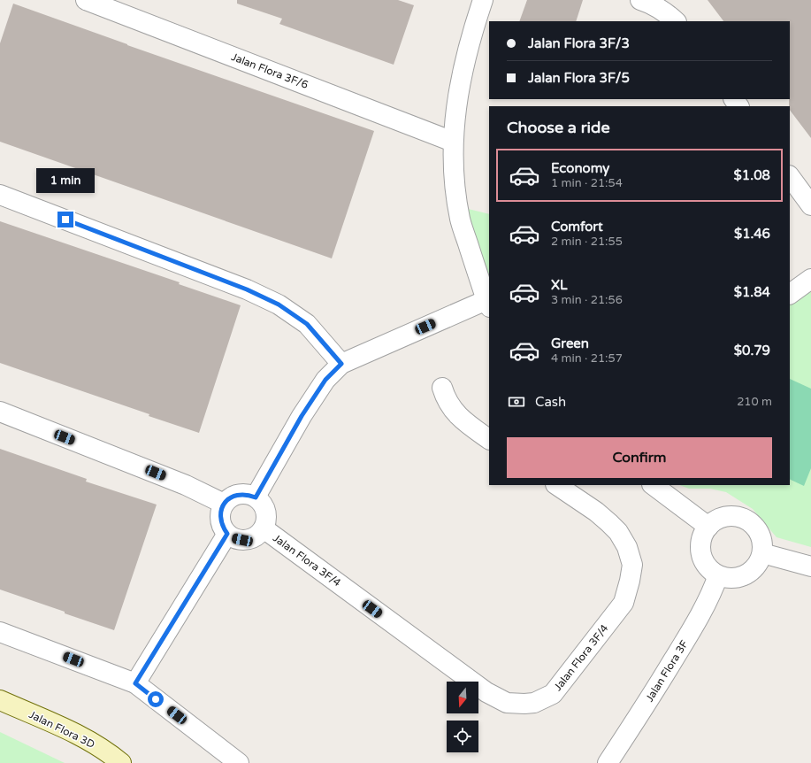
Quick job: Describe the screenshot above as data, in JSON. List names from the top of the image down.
{
  "streets": {
    "street": [
      "Jalan Flora 3F/6",
      "Jalan Flora 3F/4",
      "Jalan Flora 3F",
      "Jalan Flora 3D"
    ]
  },
  "north": "bottom",
  "page": {
    "banner": ["Jalan Flora 3F/3", "Jalan Flora 3F/5"],
    "heading": "Choose a ride",
    "list": [
      {
        "name": "Economy",
        "note": "1 min · 21:54",
        "value": "$1.08"
      },
      {
        "name": "Comfort",
        "note": "2 min · 21:55",
        "value": "$1.46"
      },
      {
        "name": "XL",
        "note": "3 min · 21:56",
        "value": "$1.84"
      },
      {
        "name": "Green",
        "note": "4 min · 21:57",
        "value": "$0.79"
      }
    ],
    "bubble": "1 min",
    "pay": ["Cash", "210 m"],
    "buttons": "Confirm"
  }
}
